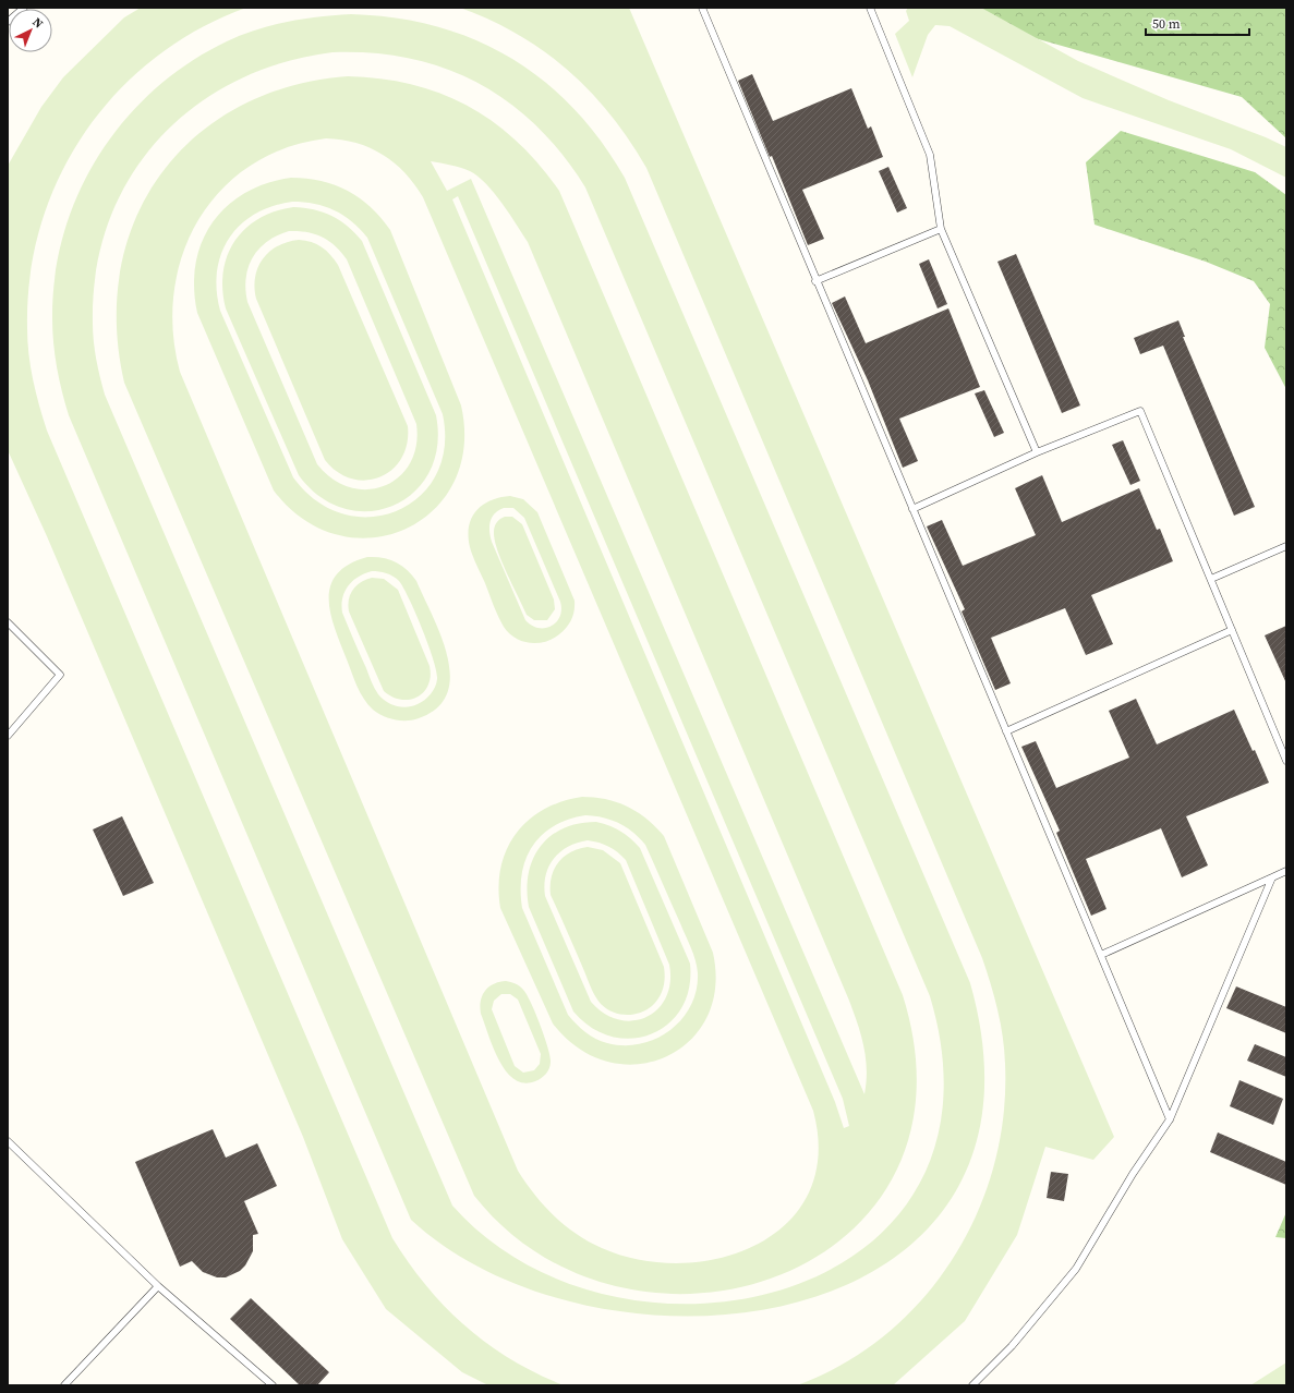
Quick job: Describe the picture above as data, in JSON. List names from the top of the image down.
{
  "scale_bar": "50 m",
  "north": "top right"
}
